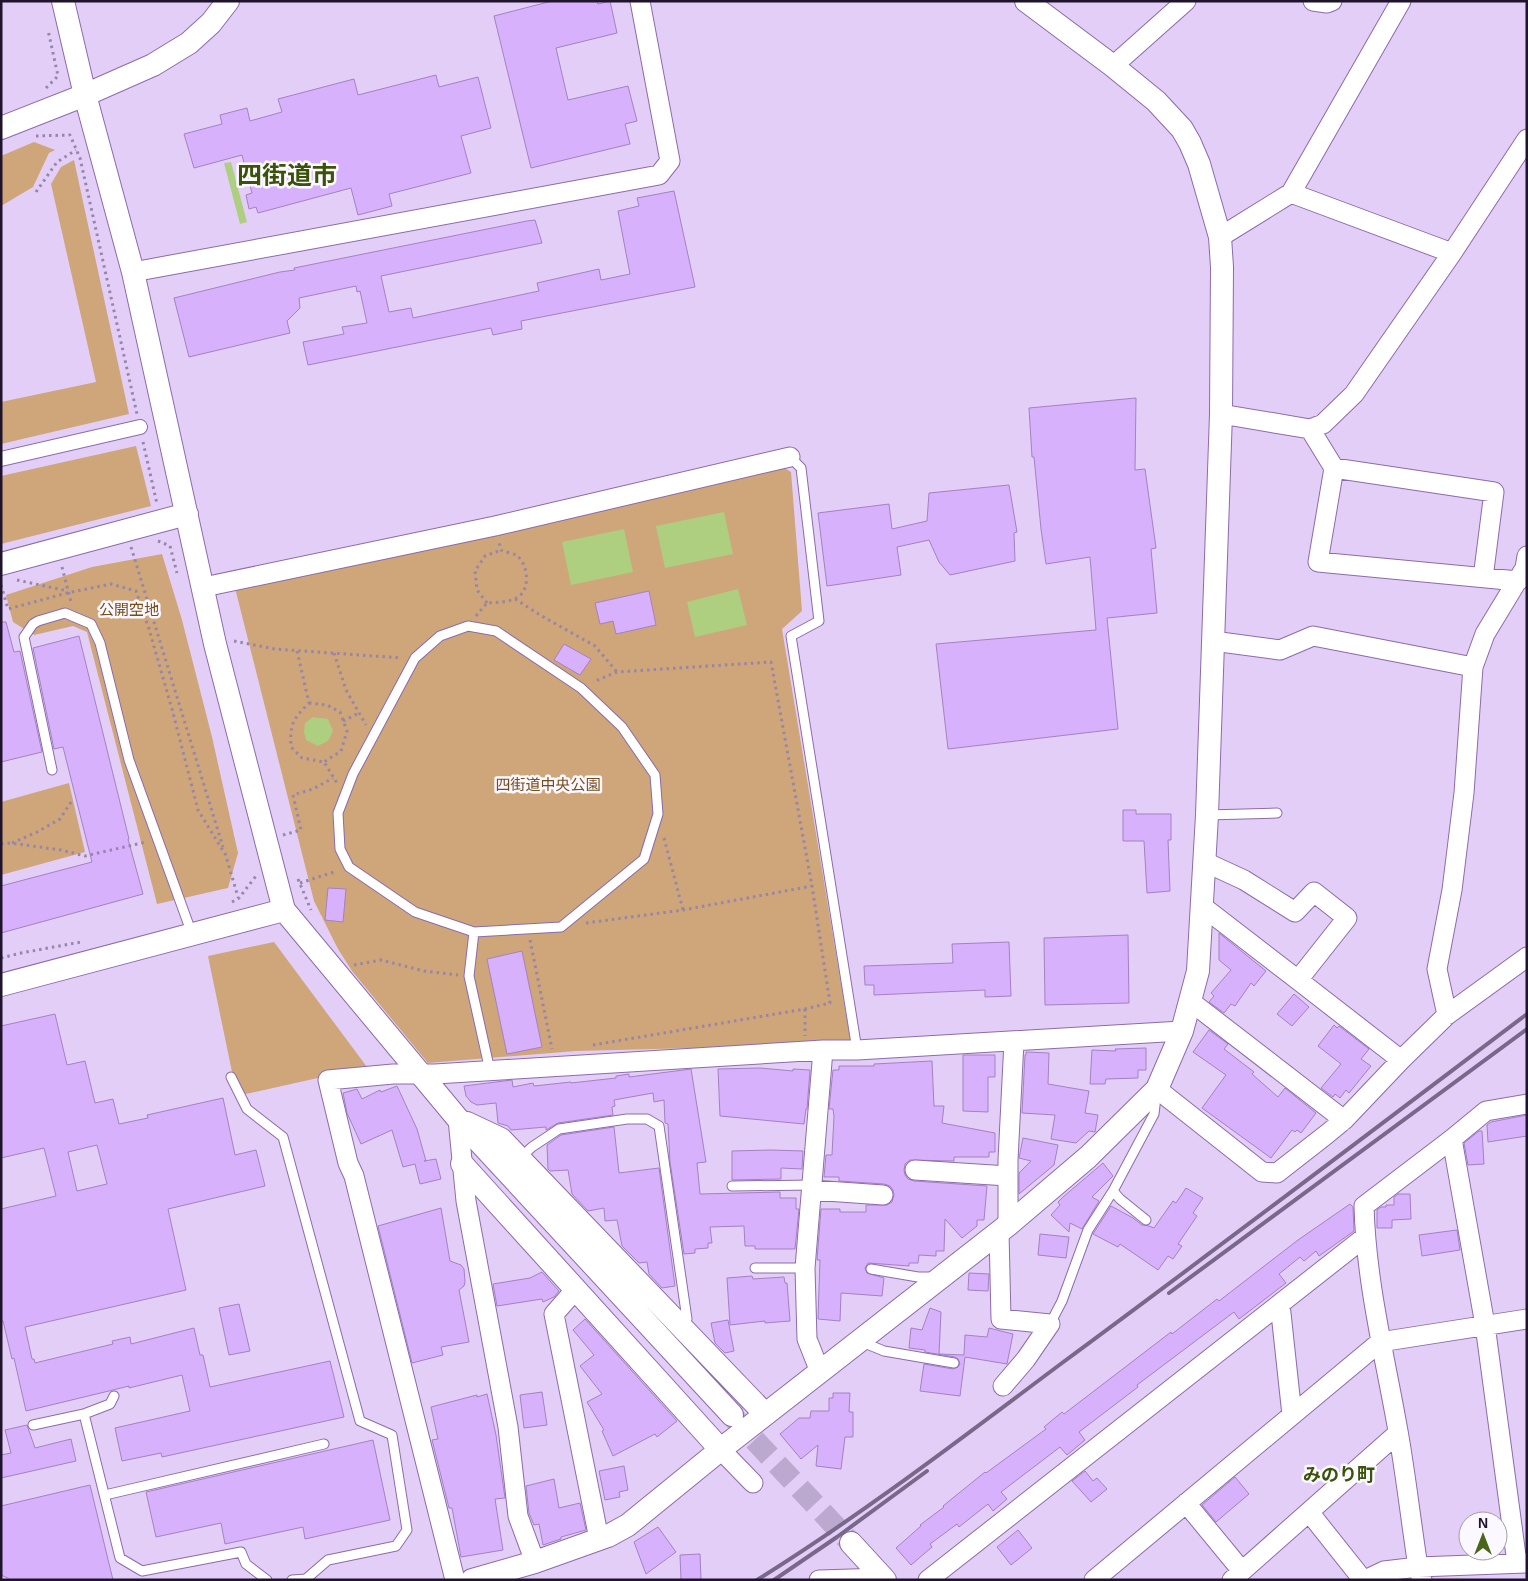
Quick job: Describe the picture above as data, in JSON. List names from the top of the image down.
{
  "districts": ["四街道市", "みのり町"],
  "parks": ["公開空地", "四街道中央公園"],
  "north": "top"
}
